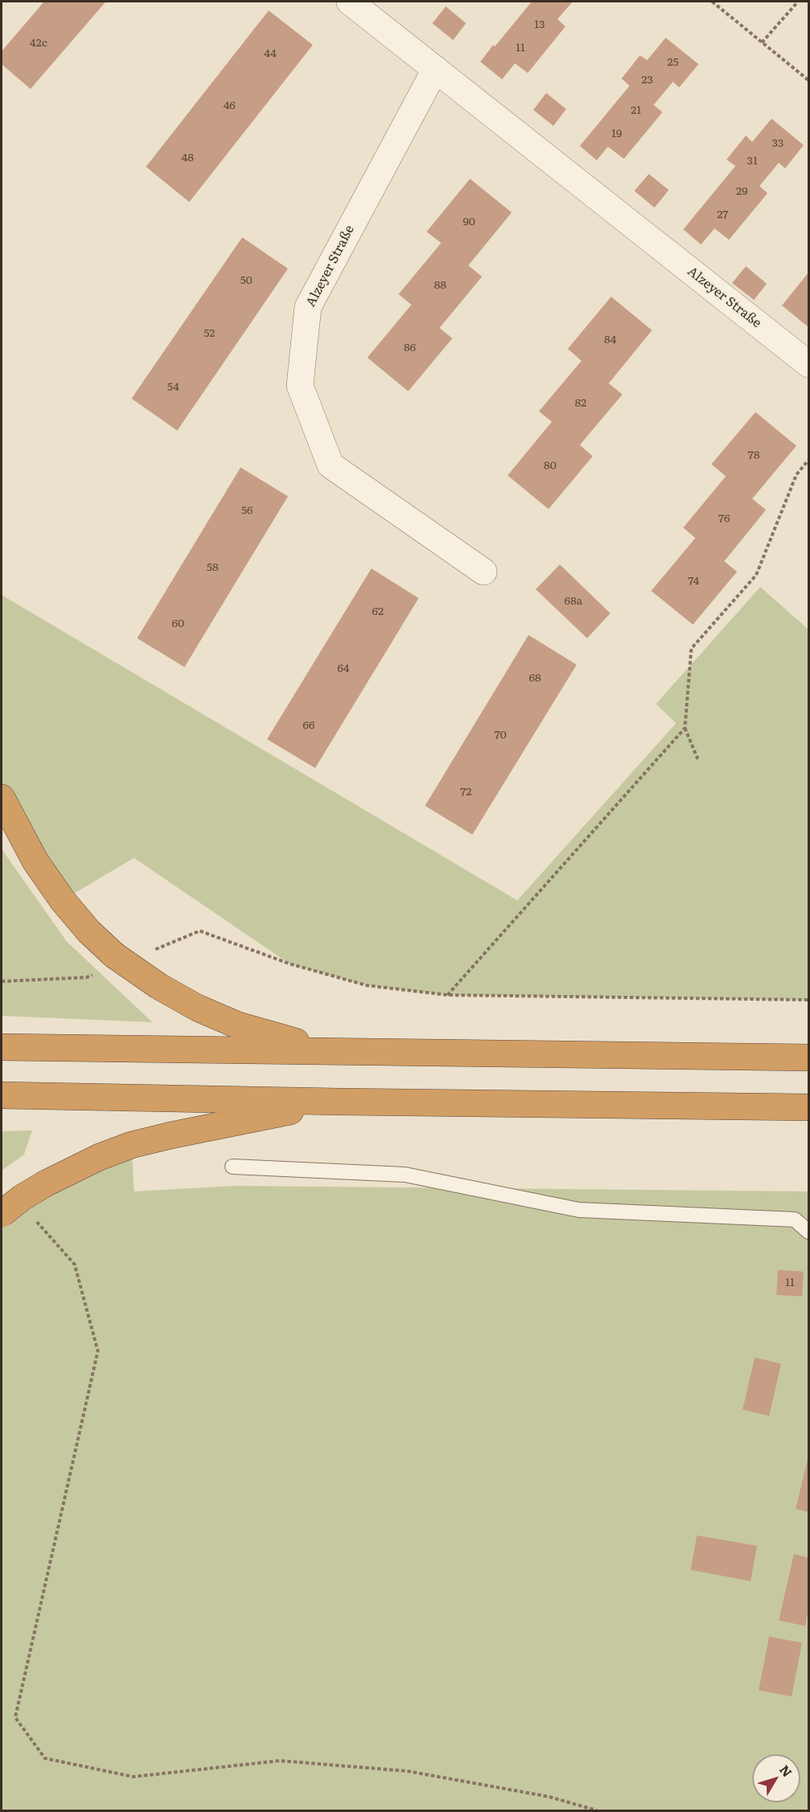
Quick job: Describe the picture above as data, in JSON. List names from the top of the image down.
{
  "streets": {
    "street": ["Alzeyer Straße"]
  },
  "house_numbers": [
    "13",
    "42c",
    "11",
    "44",
    "25",
    "23",
    "46",
    "21",
    "19",
    "33",
    "48",
    "31",
    "29",
    "27",
    "90",
    "50",
    "88",
    "52",
    "84",
    "86",
    "54",
    "82",
    "78",
    "80",
    "56",
    "76",
    "58",
    "74",
    "68a",
    "62",
    "60",
    "64",
    "68",
    "66",
    "70",
    "72",
    "11"
  ],
  "north": "top right"
}
